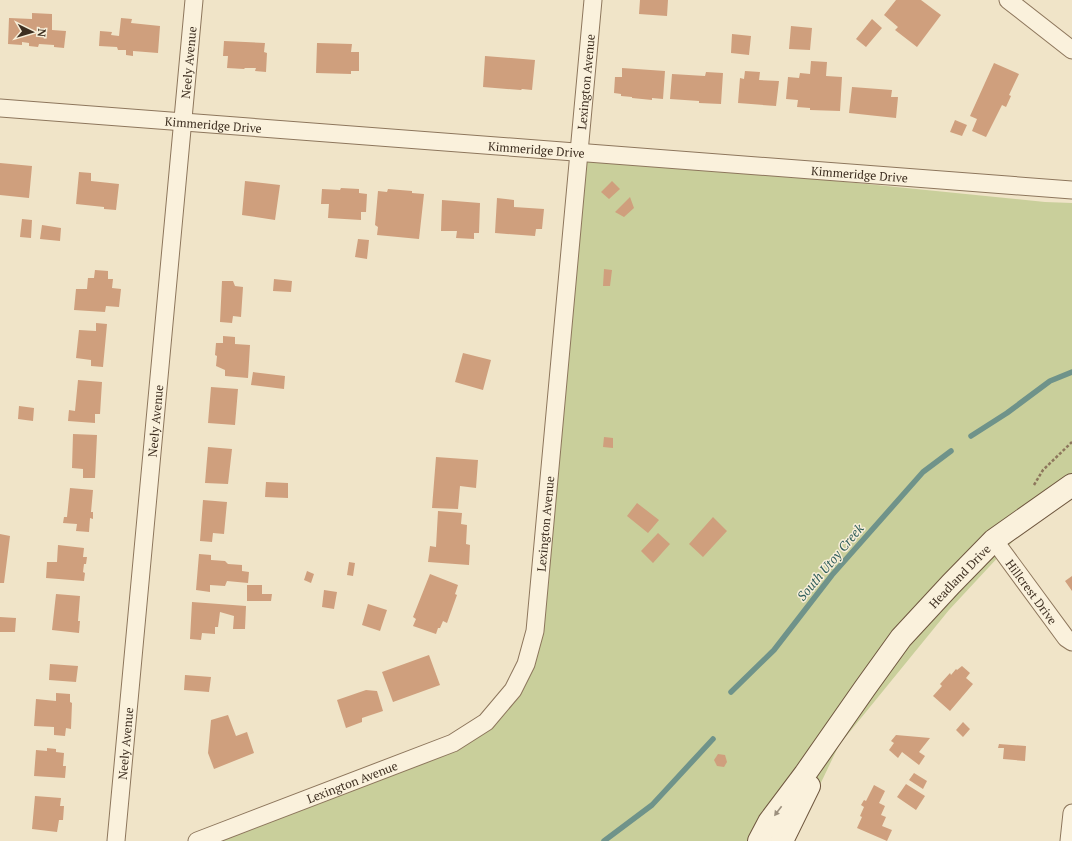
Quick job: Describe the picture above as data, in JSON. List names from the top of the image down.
{
  "streets": {
    "main road": ["Headland Drive"],
    "street": [
      "Neely Avenue",
      "Lexington Avenue",
      "Kimmeridge Drive",
      "Hillcrest Drive"
    ]
  },
  "crossings": [
    ["Neely Avenue", "Kimmeridge Drive"],
    ["Lexington Avenue", "Kimmeridge Drive"],
    ["Headland Drive", "Hillcrest Drive"]
  ],
  "water": ["South Utoy Creek"],
  "north": "right"
}
